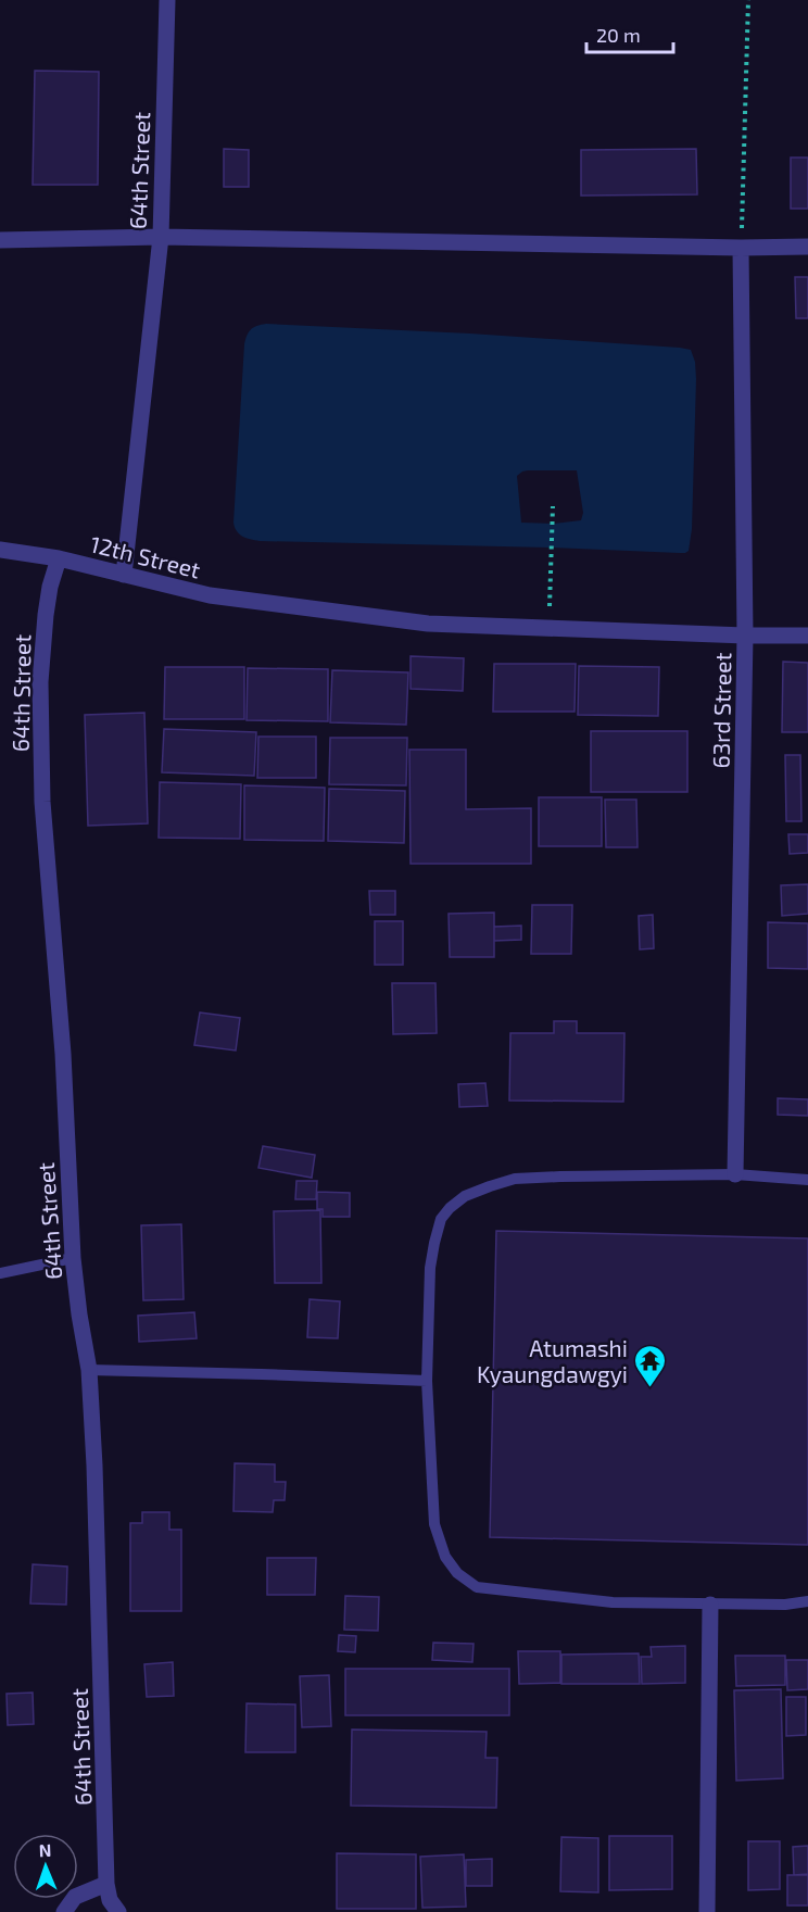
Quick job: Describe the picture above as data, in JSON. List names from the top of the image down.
{
  "streets": {
    "street": ["64th Street", "12th Street", "63rd Street"]
  },
  "crossings": [
    ["64th Street", "12th Street"],
    ["12th Street", "63rd Street"]
  ],
  "places": {
    "temple": ["Atumashi Kyaungdawgyi"]
  },
  "scale_bar": "20 m",
  "north": "top"
}
